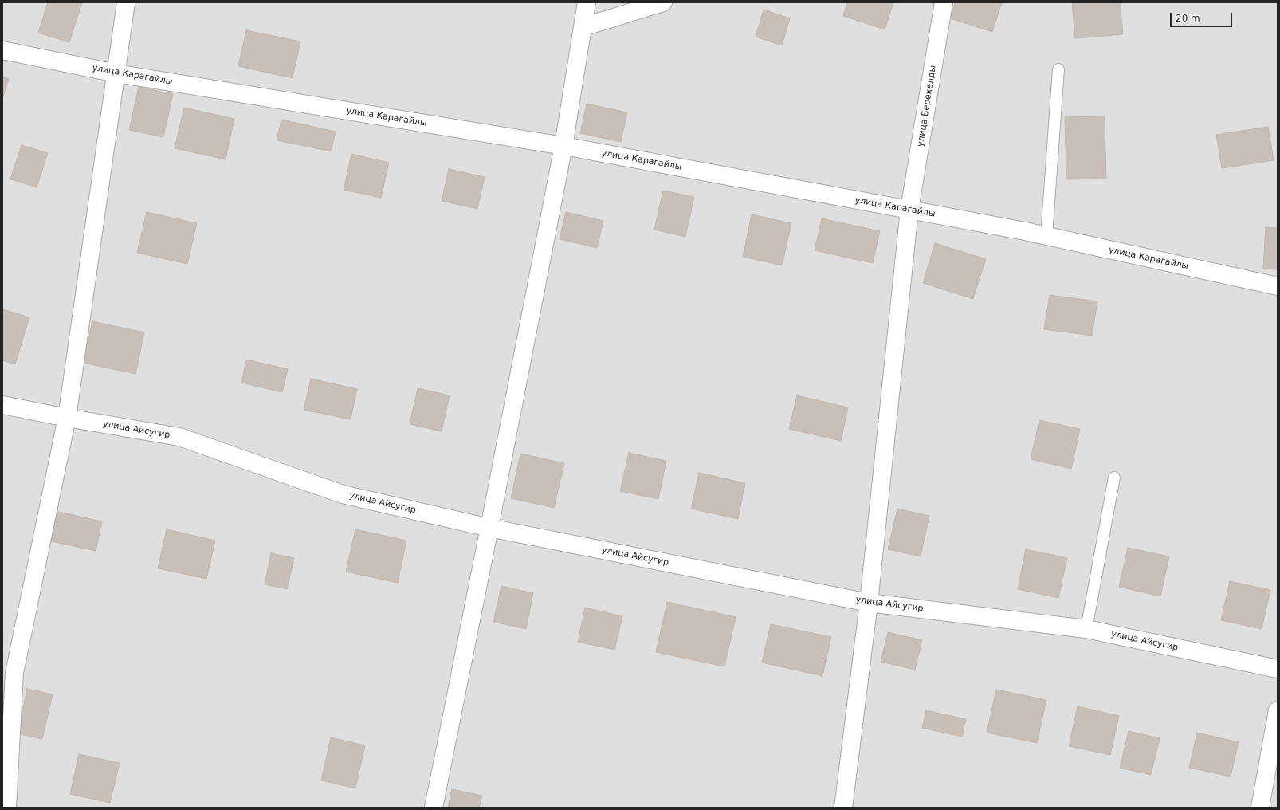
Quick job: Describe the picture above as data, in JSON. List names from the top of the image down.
{
  "streets": {
    "street": ["улица Карагайлы", "улица Берекелды", "улица Айсугир"]
  },
  "crossings": [
    ["улица Карагайлы", "улица Берекелды"],
    ["улица Берекелды", "улица Айсугир"]
  ],
  "scale_bar": "20 m"
}
